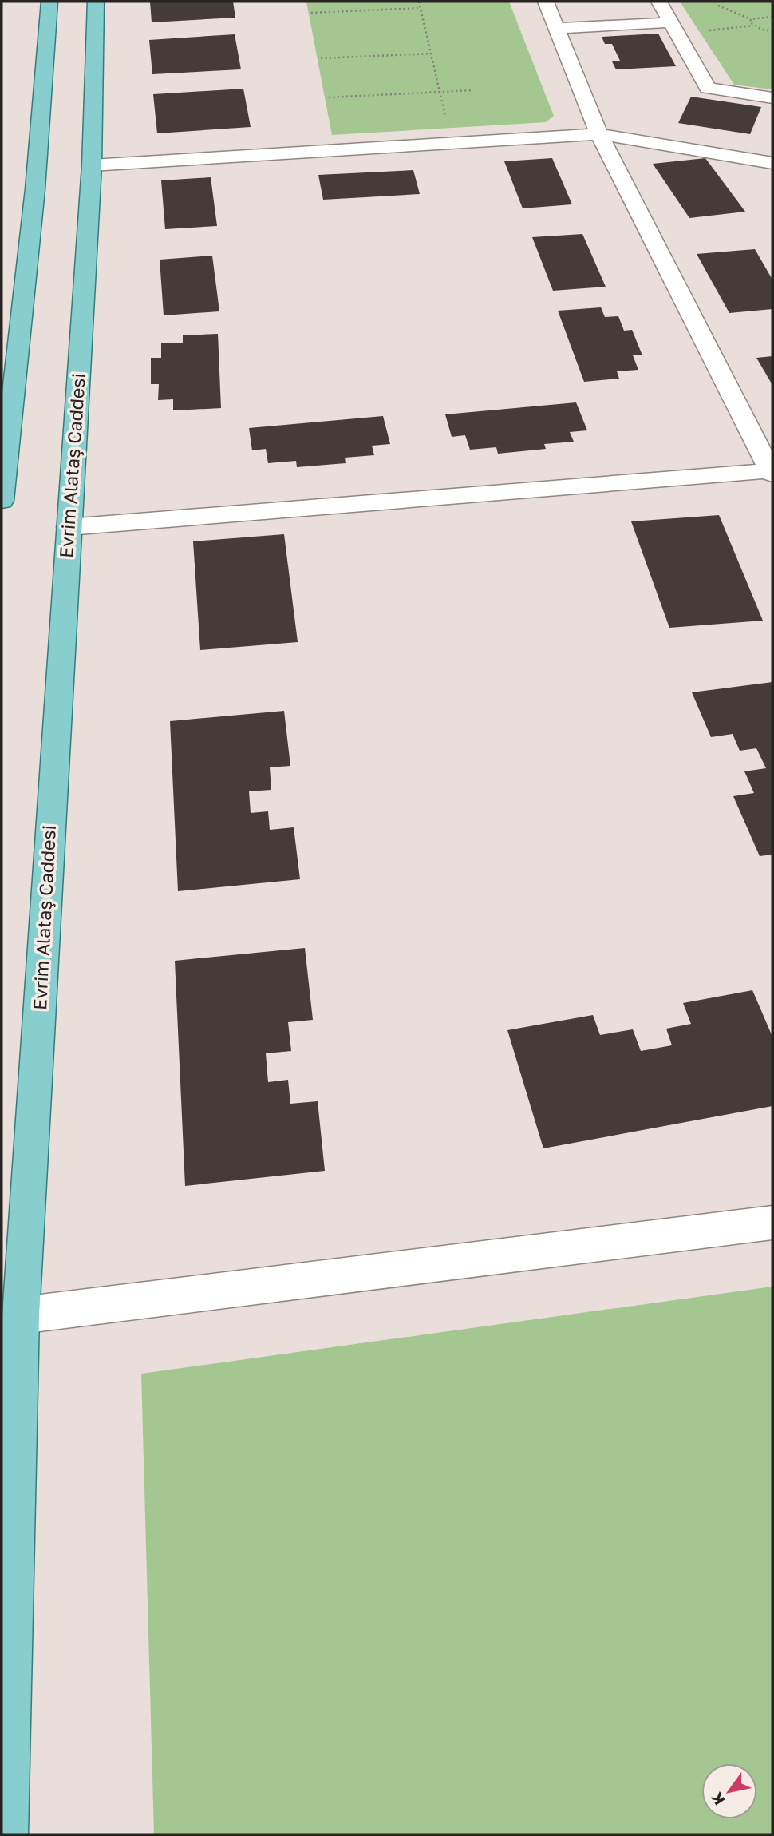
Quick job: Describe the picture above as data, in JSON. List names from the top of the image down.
{
  "streets": {
    "main road": ["Evrim Alataş Caddesi"]
  },
  "north": "bottom left"
}
